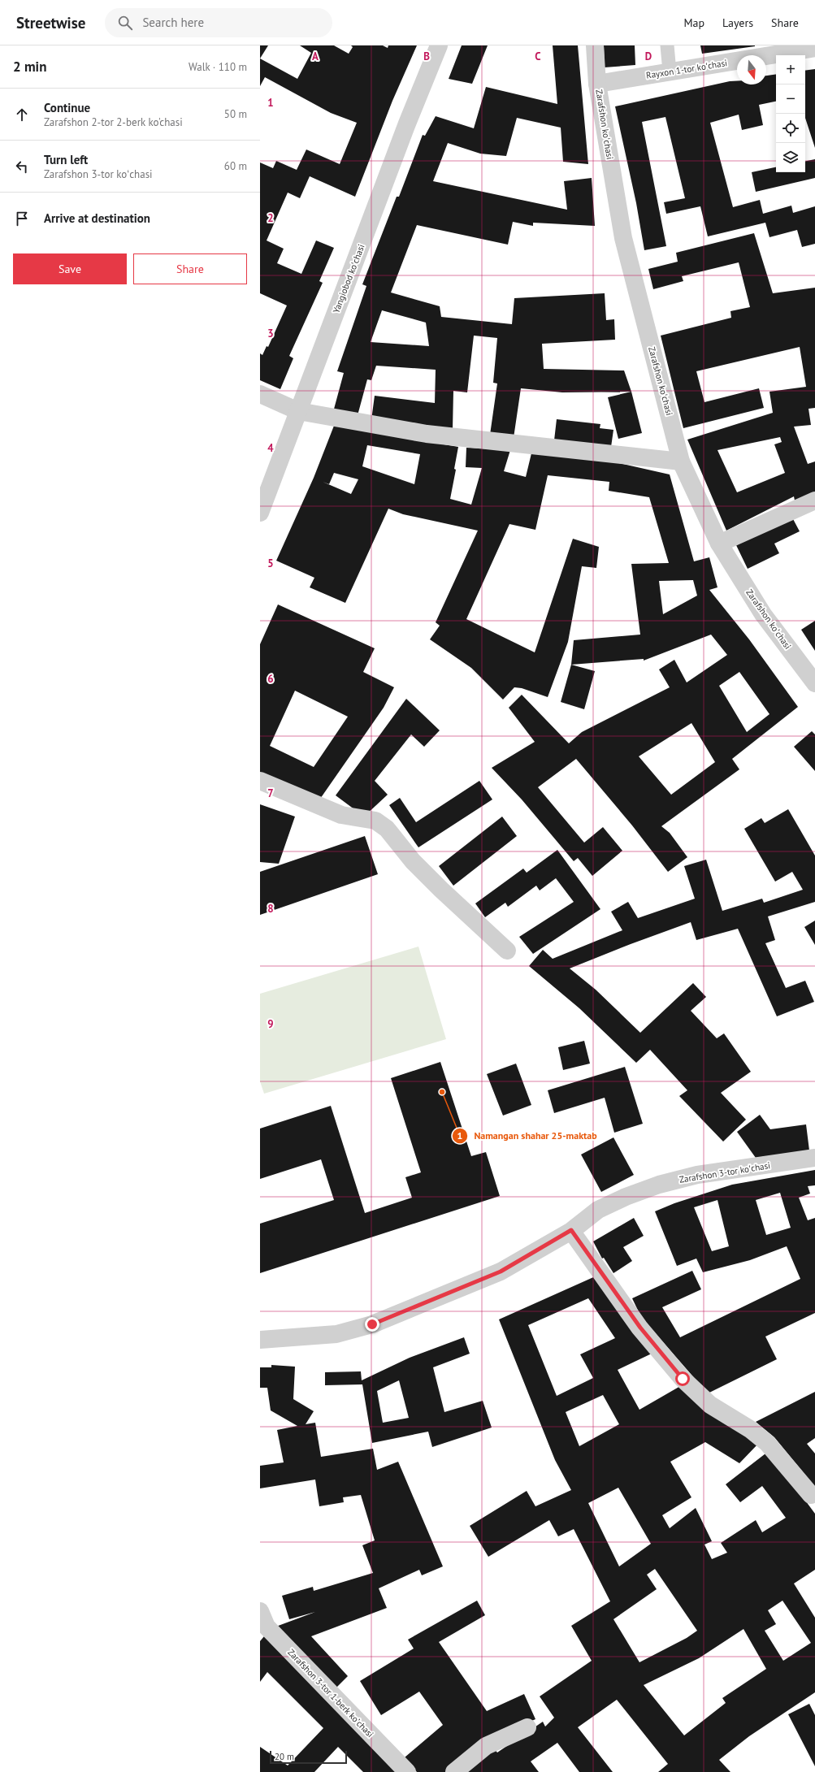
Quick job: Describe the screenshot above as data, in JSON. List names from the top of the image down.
{
  "streets": {
    "street": [
      "Rayxon 1-tor koʻchasi",
      "Zarafshon koʻchasi",
      "Yangiobod koʻchasi",
      "Zarafshon 3-tor koʻchasi",
      "Zarafshon 3-tor 1-berk koʼchasi"
    ]
  },
  "crossings": [
    ["Rayxon 1-tor koʻchasi", "Zarafshon koʻchasi"]
  ],
  "places": ["Namangan shahar 25-maktab"],
  "scale_bar": "20 m",
  "north": "bottom",
  "page": {
    "header": "Streetwise",
    "search": "Search here",
    "nav": ["Map", "Layers", "Share"],
    "heading": ["2 min", "Walk · 110 m"],
    "map_buttons": ["+", "−"],
    "list": [
      ["Continue", "Zarafshon 2-tor 2-berk ko'chasi", "50 m"],
      ["Turn left", "Zarafshon 3-tor koʻchasi", "60 m"],
      "Arrive at destination"
    ],
    "buttons": ["Save", "Share"],
    "scale": "20 m"
  },
  "grid": {
    "columns": [
      "A",
      "B",
      "C",
      "D"
    ],
    "rows": [
      "1",
      "2",
      "3",
      "4",
      "5",
      "6",
      "7",
      "8",
      "9"
    ]
  }
}
